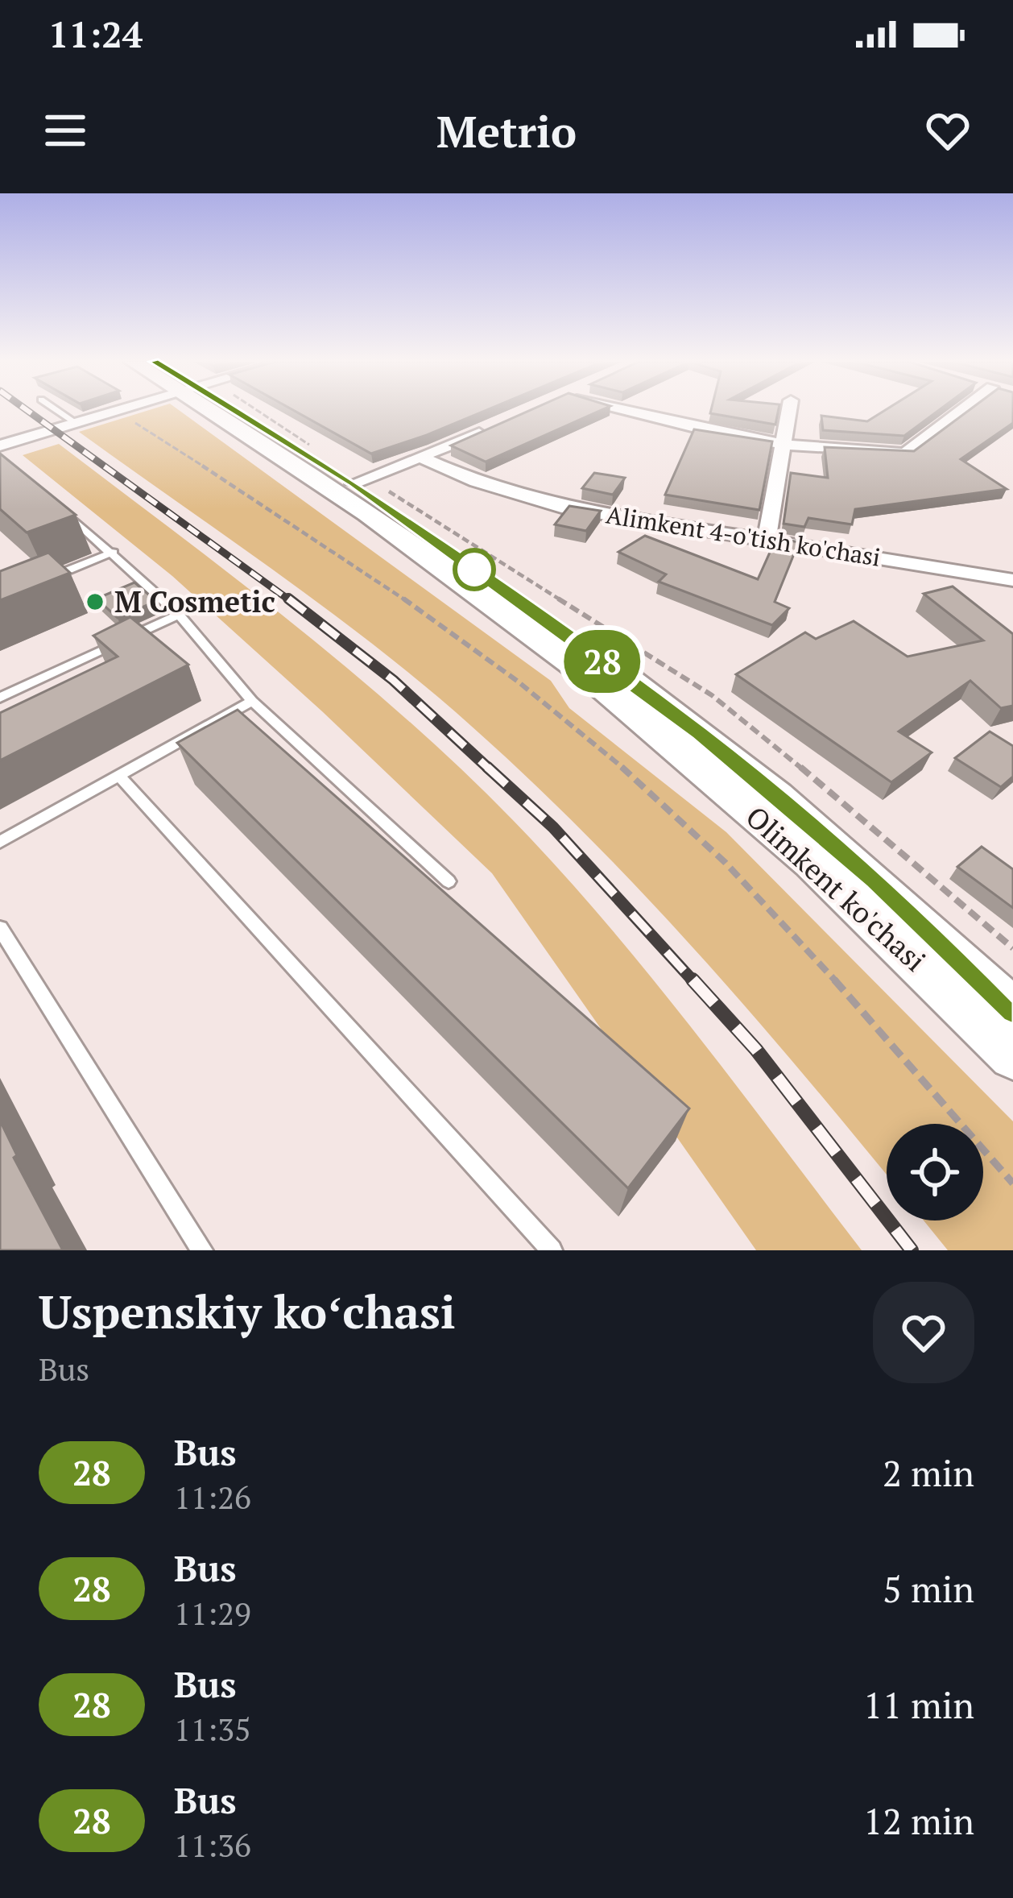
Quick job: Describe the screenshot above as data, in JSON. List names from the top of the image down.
{
  "streets": {
    "main road": ["Olimkent ko'chasi"],
    "street": ["Alimkent 4-o'tish ko'chasi"]
  },
  "places": ["M Cosmetic"],
  "lines": ["bus line 28"],
  "page": {
    "status": "11:24",
    "header": "Metrio",
    "on_map": "28",
    "heading": ["Uspenskiy koʻchasi", "Bus"],
    "list": [
      {
        "mark": "28",
        "name": "Bus",
        "note": "11:26",
        "value": "2 min"
      },
      {
        "mark": "28",
        "name": "Bus",
        "note": "11:29",
        "value": "5 min"
      },
      {
        "mark": "28",
        "name": "Bus",
        "note": "11:35",
        "value": "11 min"
      },
      {
        "mark": "28",
        "name": "Bus",
        "note": "11:36",
        "value": "12 min"
      }
    ]
  }
}
